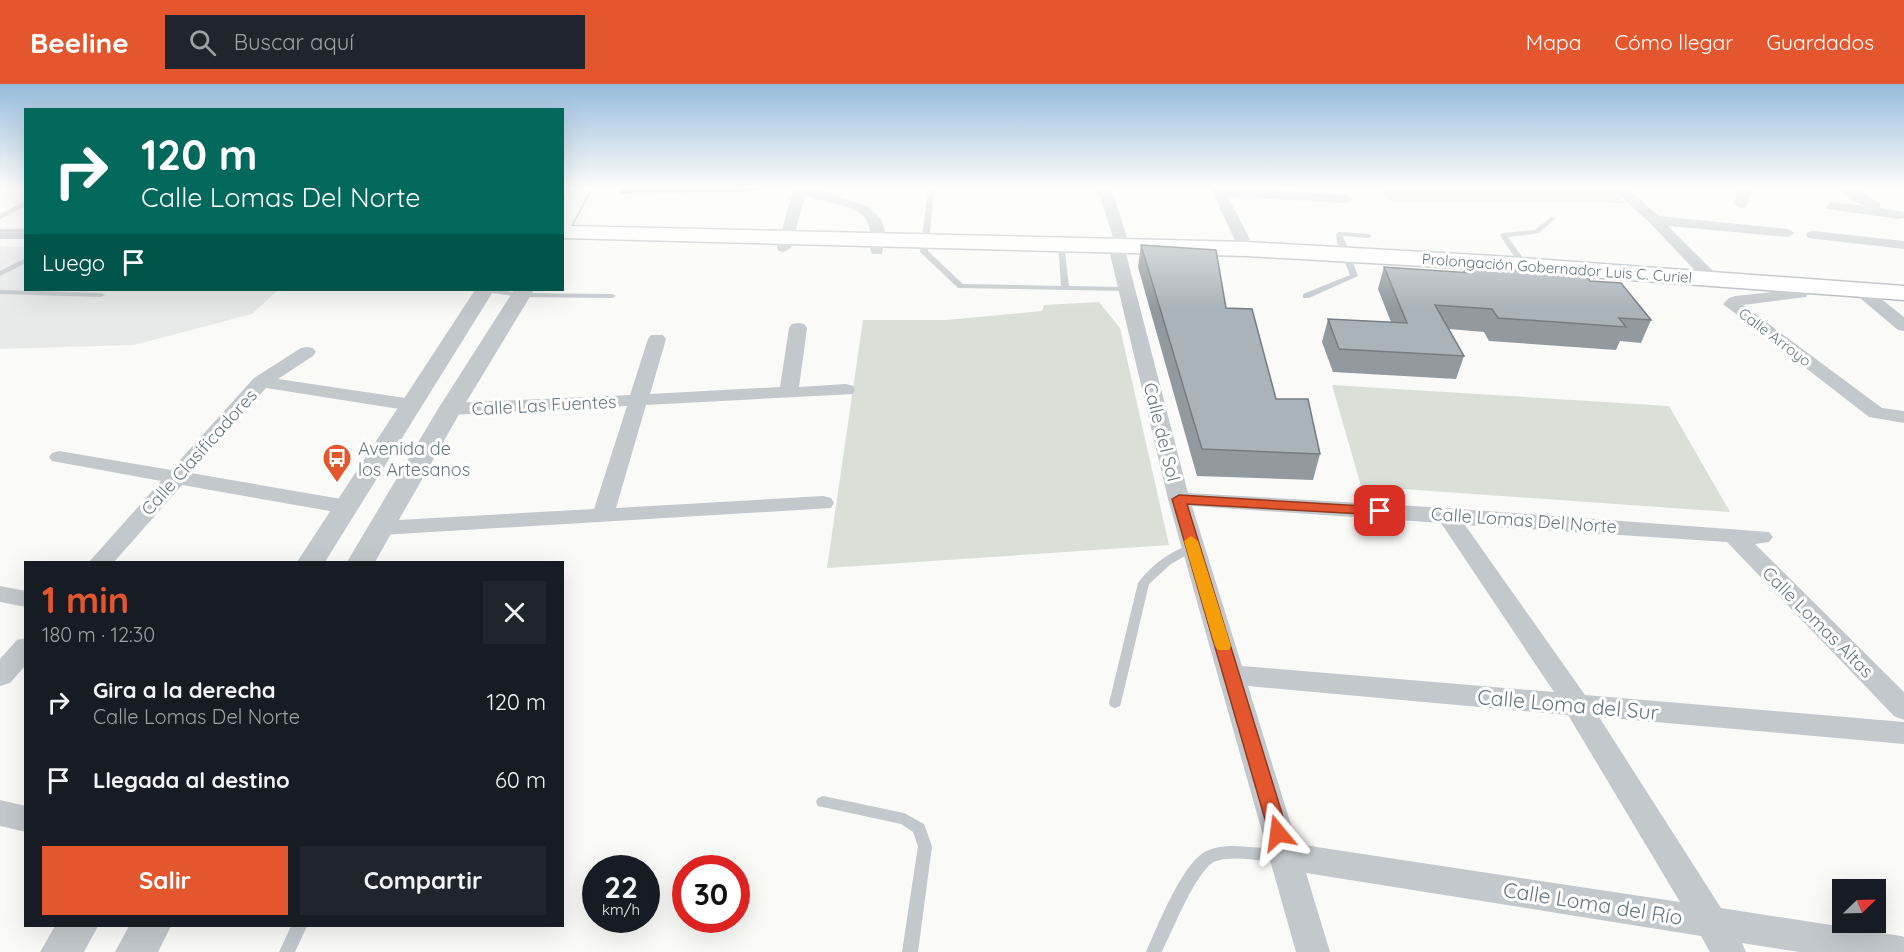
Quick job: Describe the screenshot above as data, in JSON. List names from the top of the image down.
{
  "streets": {
    "main road": ["Prolongación Gobernador Luis C. Curiel"],
    "street": [
      "Calle Arroyo",
      "Calle Las Fuentes",
      "Calle del Sol",
      "Calle Clasificadores",
      "Calle Lomas Del Norte",
      "Calle Lomas Altas",
      "Calle Loma del Sur",
      "Calle Loma del Río"
    ]
  },
  "crossings": [
    ["Prolongación Gobernador Luis C. Curiel", "Calle Arroyo"],
    ["Prolongación Gobernador Luis C. Curiel", "Calle del Sol"],
    ["Calle del Sol", "Calle Lomas Del Norte"],
    ["Calle del Sol", "Calle Loma del Sur"],
    ["Calle del Sol", "Calle Loma del Río"],
    ["Calle Lomas Del Norte", "Calle Lomas Altas"]
  ],
  "places": {
    "bus stop": ["Avenida de los Artesanos"]
  },
  "north": "top right",
  "page": {
    "header": "Beeline",
    "search": "Buscar aquí",
    "nav": ["Mapa", "Cómo llegar", "Guardados"],
    "turn": ["120 m", "Calle Lomas Del Norte"],
    "then": "Luego",
    "heading": ["1 min", "180 m · 12:30"],
    "list": [
      {
        "name": "Gira a la derecha",
        "note": "Calle Lomas Del Norte",
        "value": "120 m"
      },
      {
        "name": "Llegada al destino",
        "value": "60 m"
      }
    ],
    "buttons": ["Salir", "Compartir"],
    "speed": "22 km/h",
    "limit": "30"
  }
}
